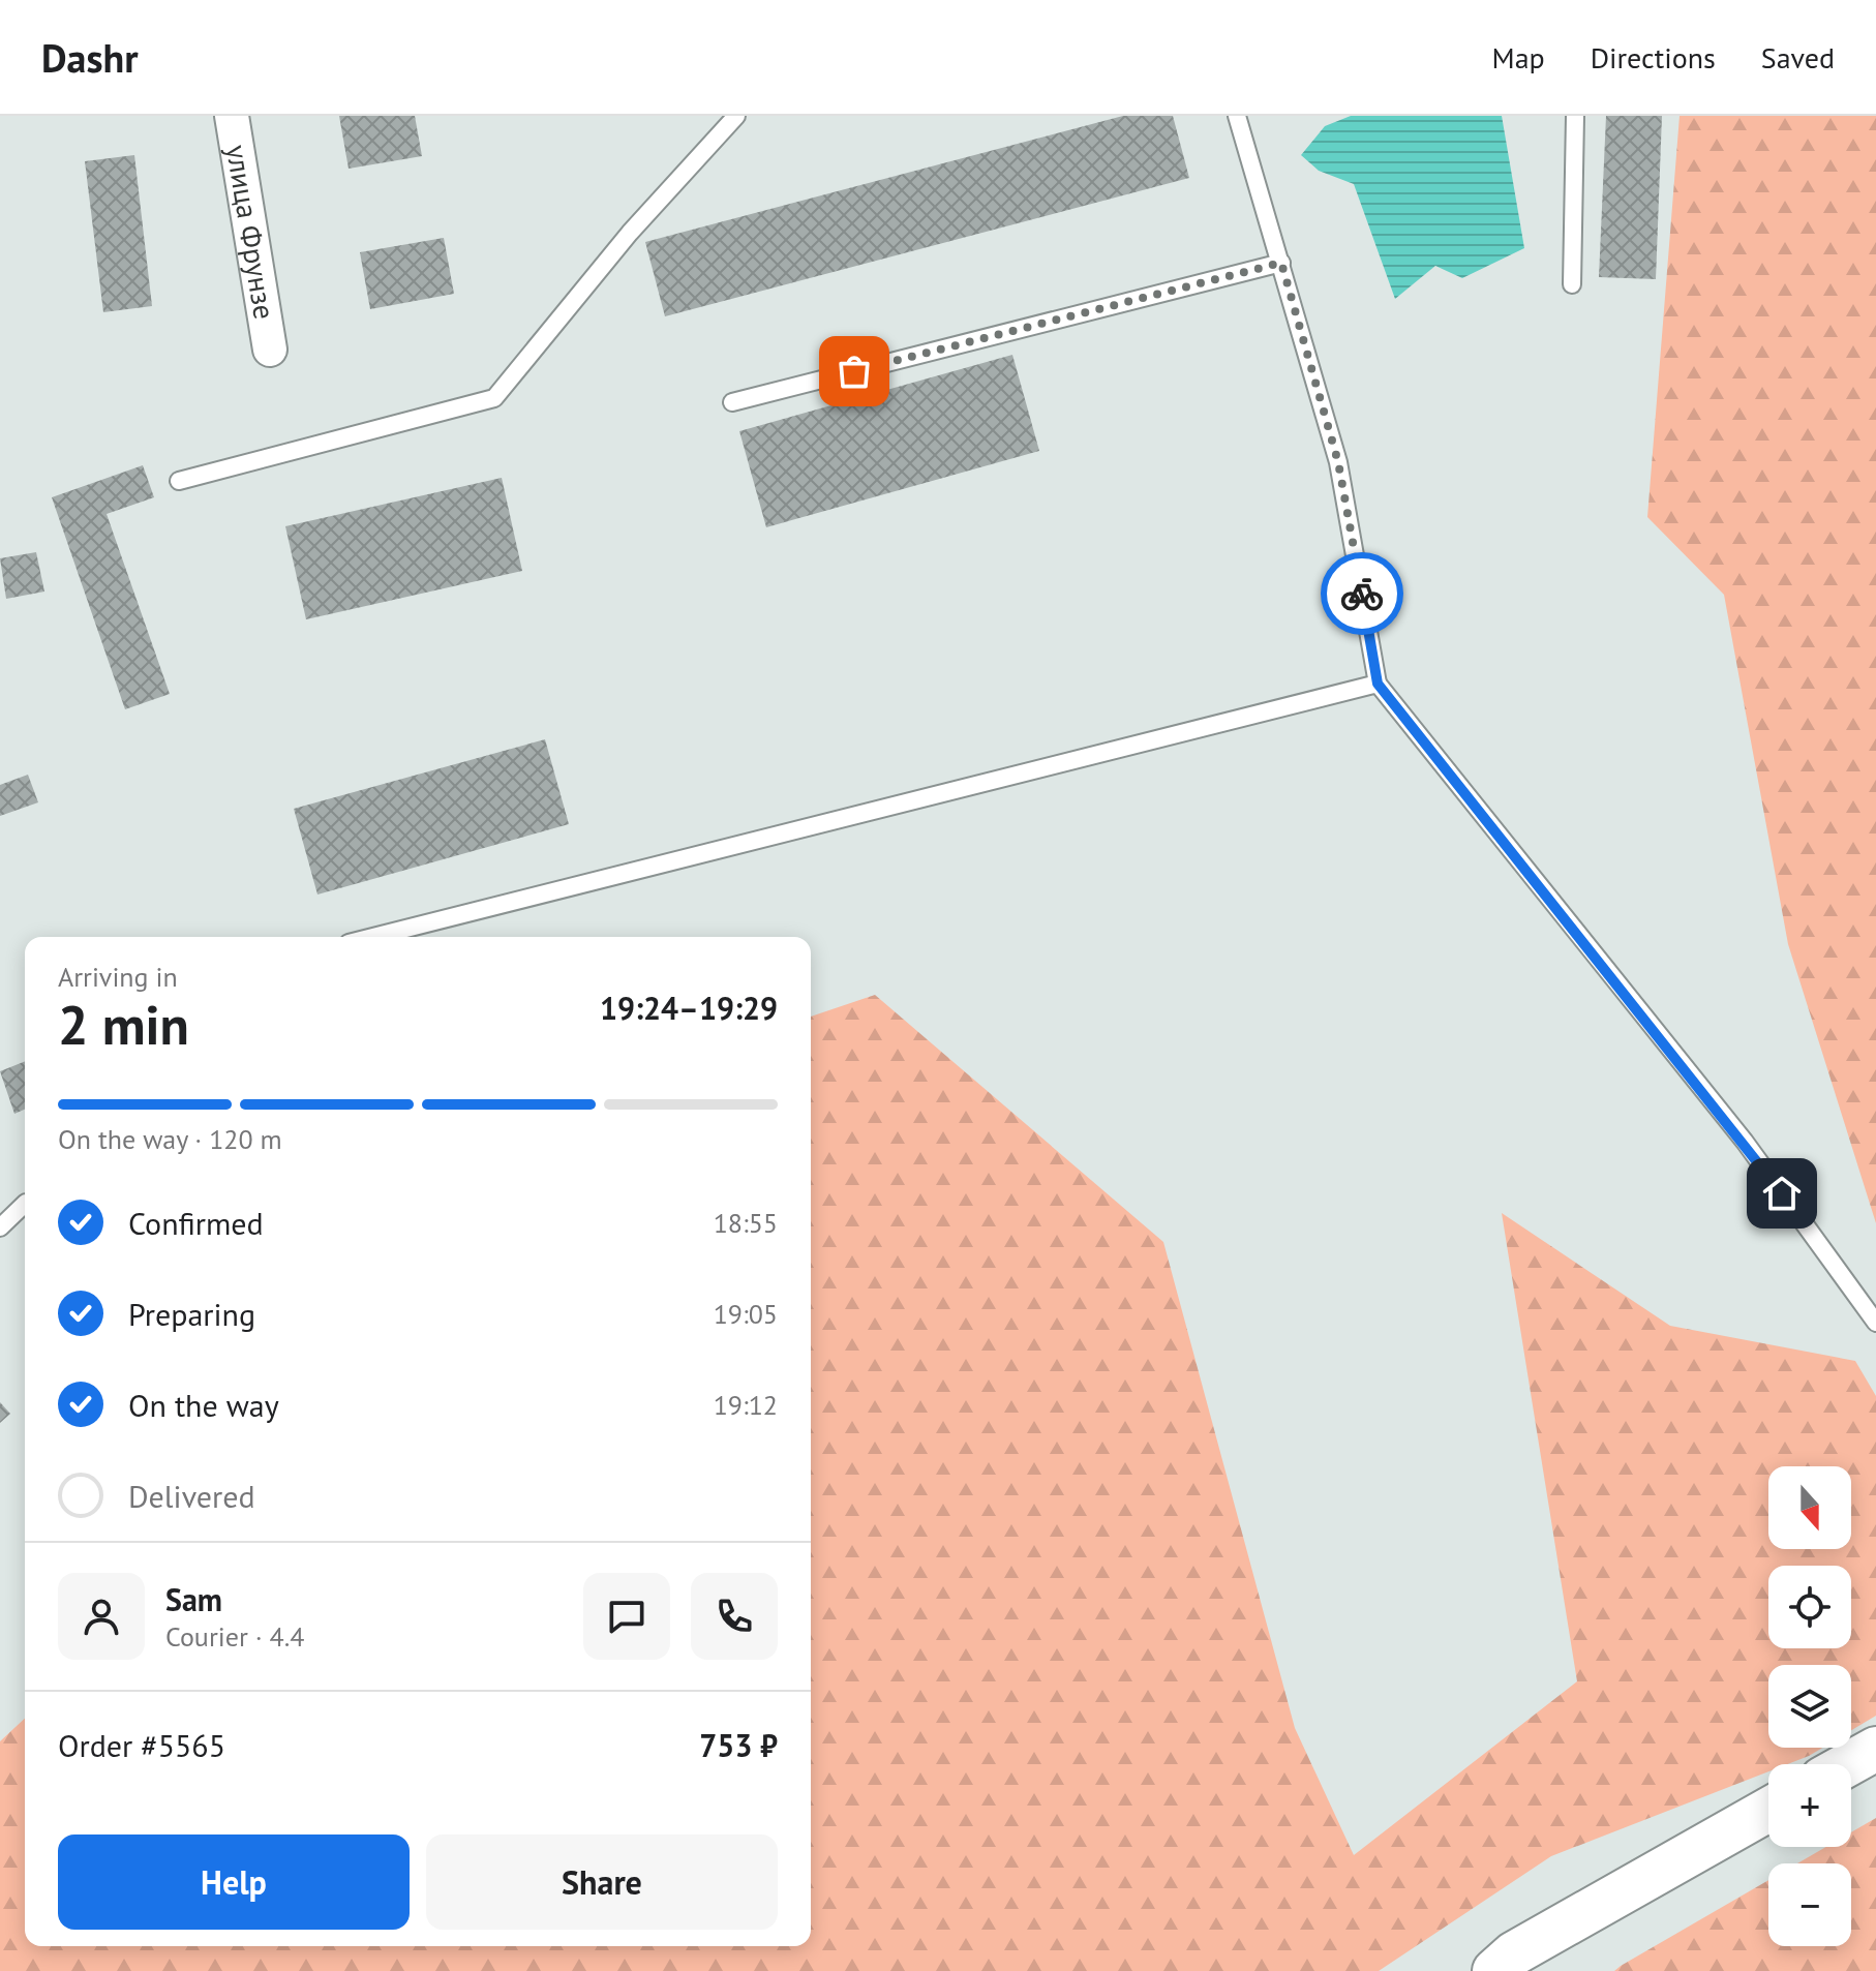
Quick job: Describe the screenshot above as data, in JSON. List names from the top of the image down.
{
  "streets": {
    "street": ["улица Фрунзе"]
  },
  "north": "bottom",
  "page": {
    "header": "Dashr",
    "nav": ["Map", "Directions", "Saved"],
    "heading": ["2 min", "Arriving in", "19:24–19:29"],
    "panel": [
      "Sam",
      "Courier · 4.4",
      "Order #5565",
      "753 ₽"
    ],
    "bar": "On the way · 120 m",
    "list": [
      ["Confirmed", "18:55"],
      ["Preparing", "19:05"],
      ["On the way", "19:12"],
      "Delivered"
    ],
    "map_buttons": ["+", "−"],
    "buttons": ["Help", "Share"]
  }
}
